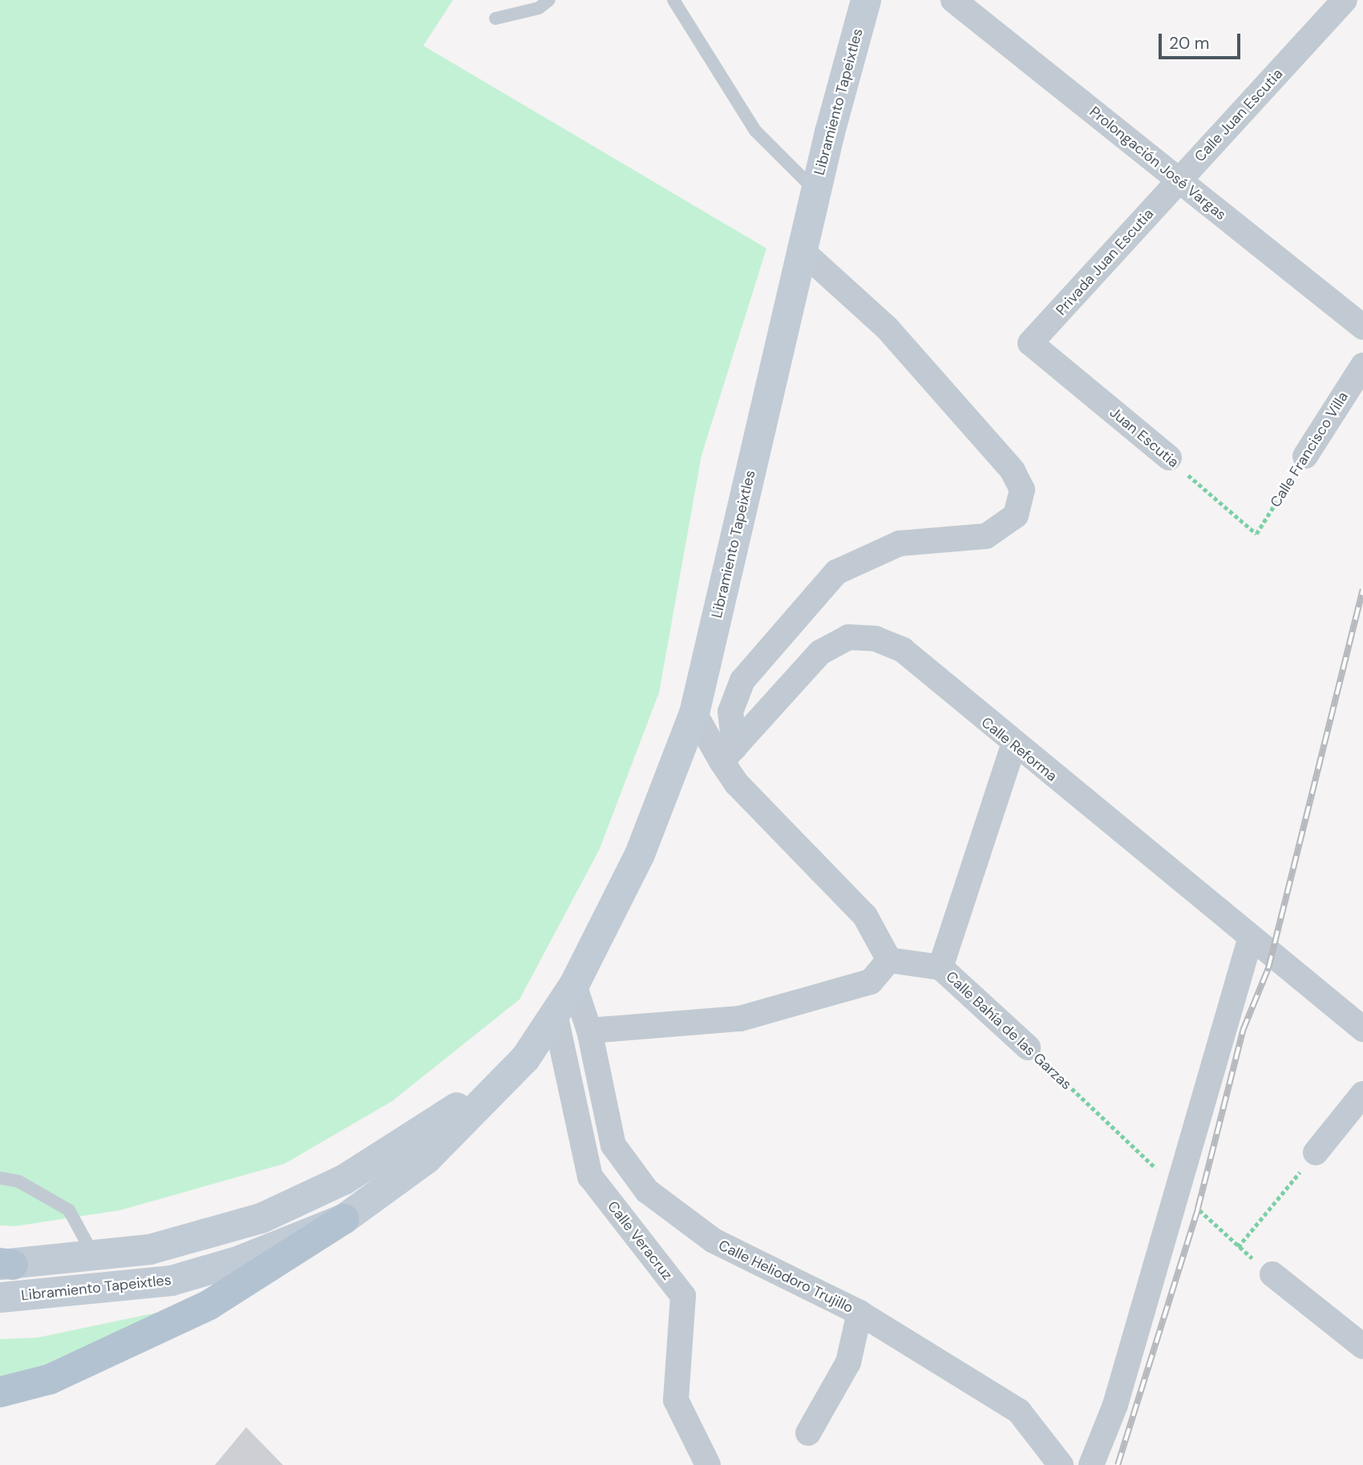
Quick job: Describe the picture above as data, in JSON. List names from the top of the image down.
{
  "streets": {
    "main road": ["Libramiento Tapeixtles"],
    "street": [
      "Calle Juan Escutia",
      "Prolongación José Vargas",
      "Privada Juan Escutia",
      "Juan Escutia",
      "Calle Francisco Villa",
      "Calle Reforma",
      "Calle Bahía de las Garzas",
      "Calle Veracruz",
      "Calle Heliodoro Trujillo"
    ]
  },
  "crossings": [
    ["Libramiento Tapeixtles", "Calle Veracruz"],
    ["Calle Juan Escutia", "Prolongación José Vargas"],
    ["Calle Juan Escutia", "Privada Juan Escutia"],
    ["Prolongación José Vargas", "Privada Juan Escutia"],
    ["Privada Juan Escutia", "Juan Escutia"],
    ["Juan Escutia", "Calle Francisco Villa"]
  ],
  "scale_bar": "20 m"
}
